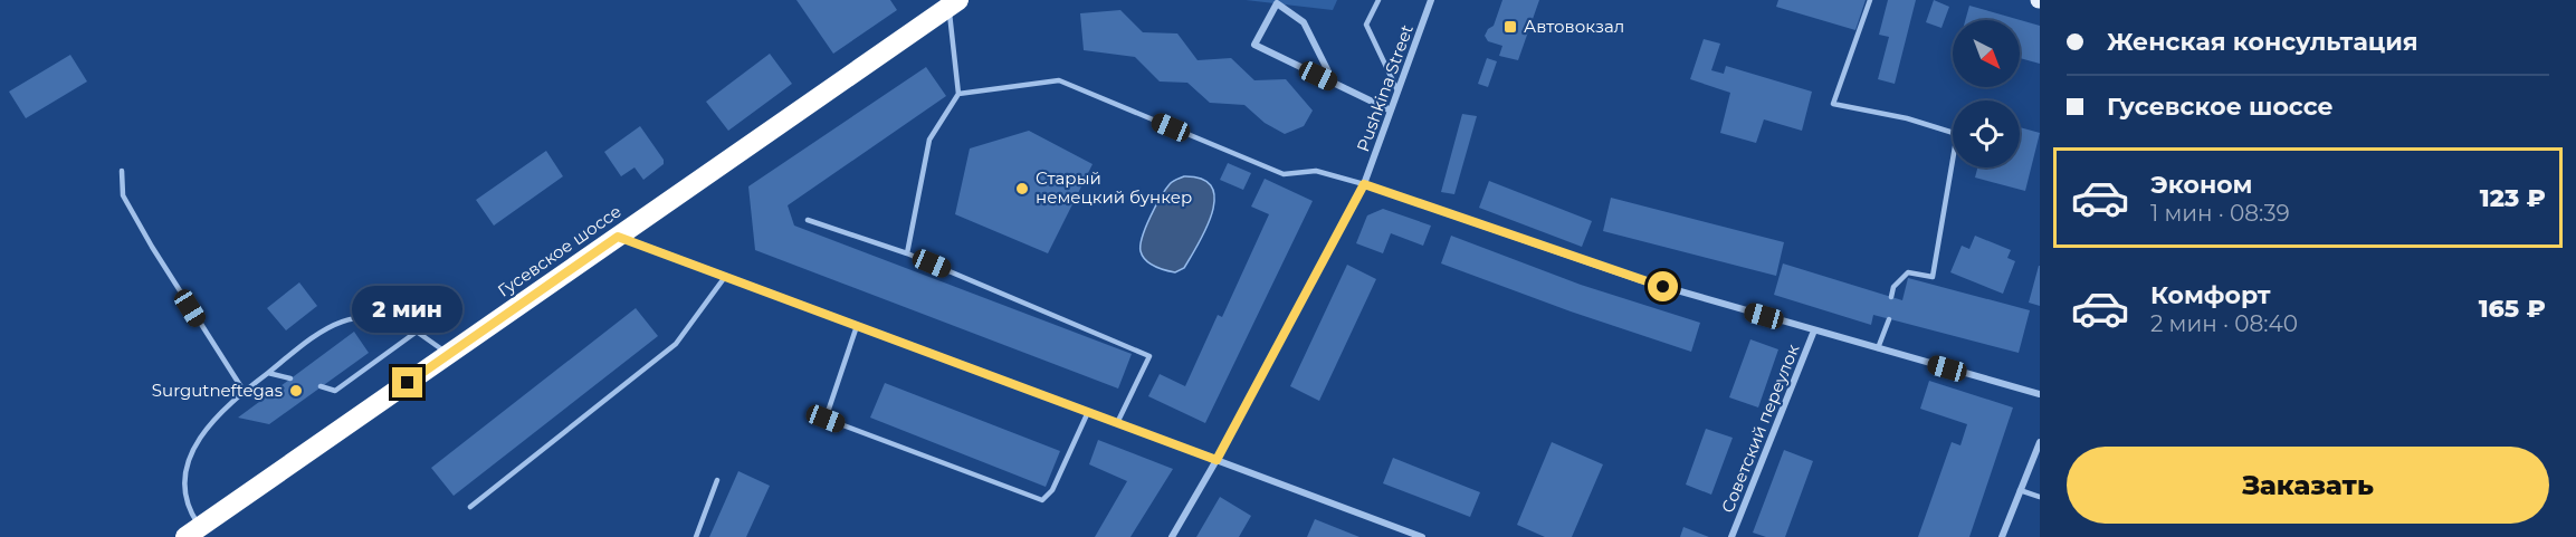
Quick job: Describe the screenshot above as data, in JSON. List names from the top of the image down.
{
  "streets": {
    "highway": ["Гусевское шоссе"],
    "street": ["Pushkina Street", "Советский переулок"]
  },
  "places": {
    "transit": ["Автовокзал"],
    "other": ["Старый немецкий бункер", "Surgutneftegas"]
  },
  "north": "bottom right",
  "page": {
    "banner": ["Женская консультация", "Гусевское шоссе"],
    "list": [
      {
        "name": "Эконом",
        "note": "1 мин · 08:39",
        "value": "123 ₽"
      },
      {
        "name": "Комфорт",
        "note": "2 мин · 08:40",
        "value": "165 ₽"
      }
    ],
    "bubble": "2 мин",
    "buttons": "Заказать"
  }
}
